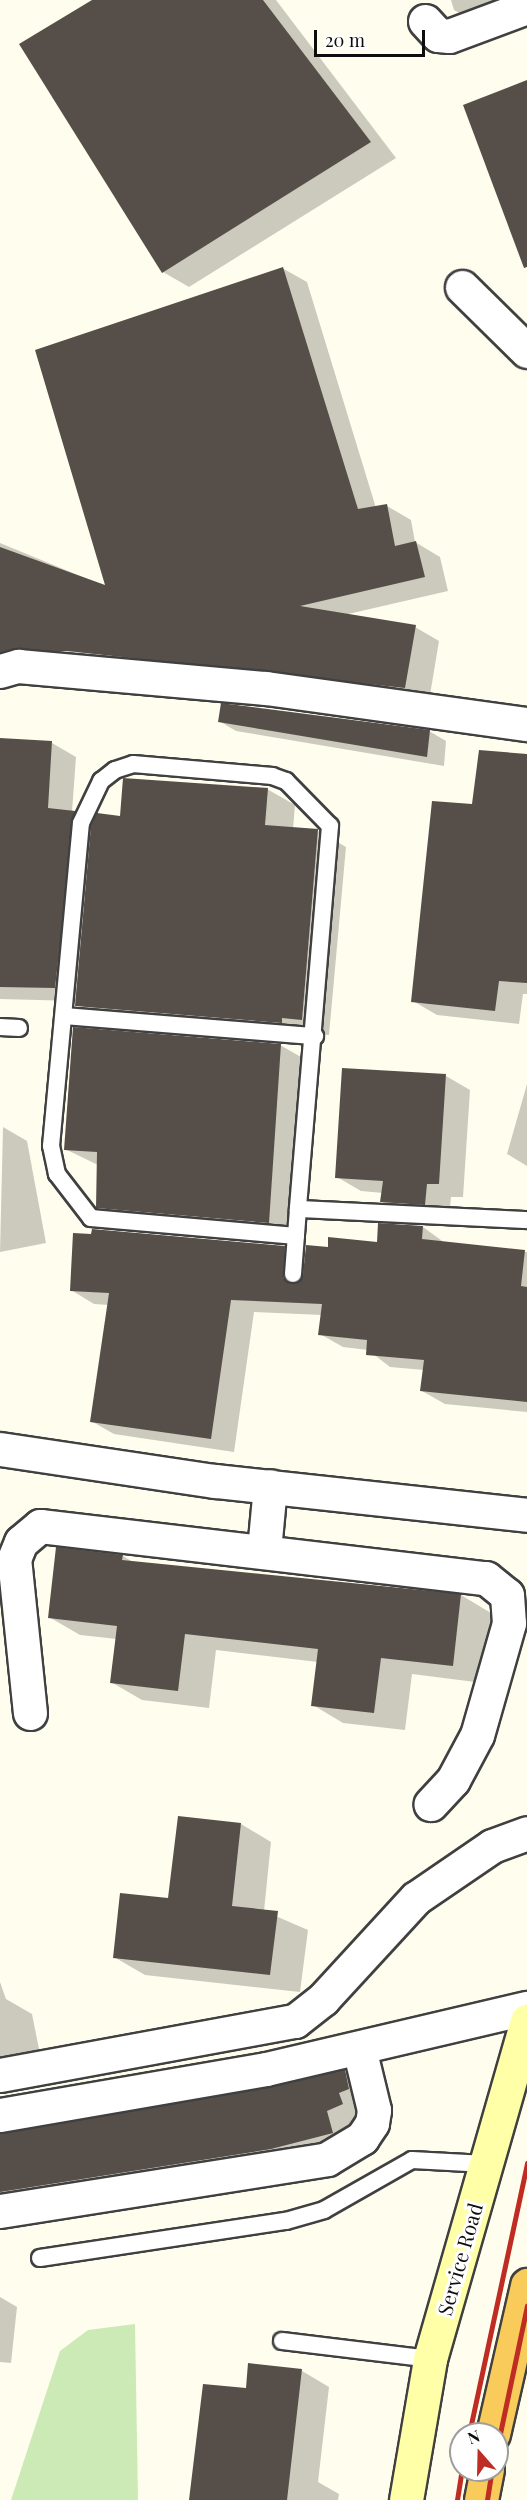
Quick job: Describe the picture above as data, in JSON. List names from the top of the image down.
{
  "streets": {
    "main road": ["Service Road"]
  },
  "scale_bar": "20 m",
  "north": "top"
}
